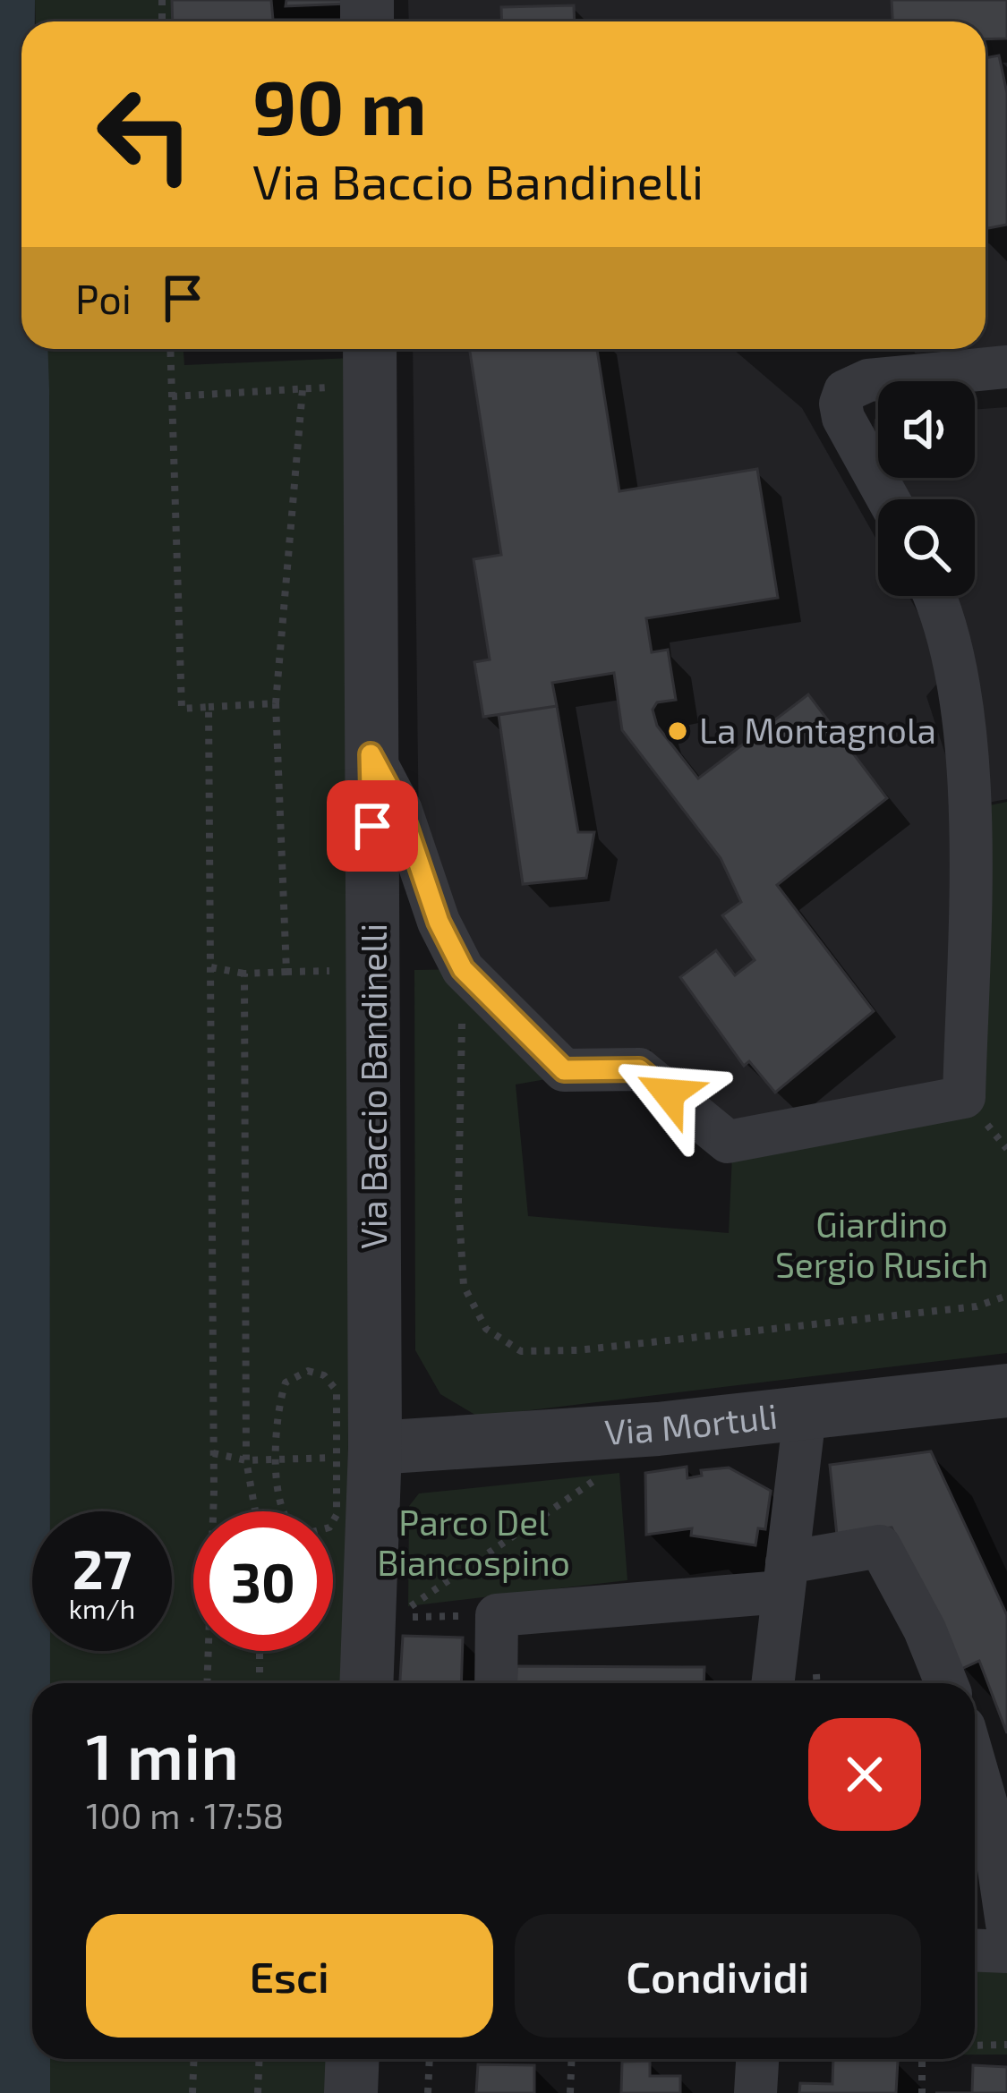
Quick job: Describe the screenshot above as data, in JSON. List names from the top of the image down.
{
  "streets": {
    "street": ["Via Baccio Bandinelli", "Via Mortuli"]
  },
  "crossings": [
    ["Via Baccio Bandinelli", "Via Mortuli"]
  ],
  "parks": ["Giardino Sergio Rusich", "Parco Del Biancospino"],
  "places": ["La Montagnola"],
  "page": {
    "turn": ["90 m", "Via Baccio Bandinelli"],
    "then": "Poi",
    "speed": "27 km/h",
    "limit": "30",
    "heading": ["1 min", "100 m · 17:58"],
    "buttons": ["Esci", "Condividi"]
  }
}
